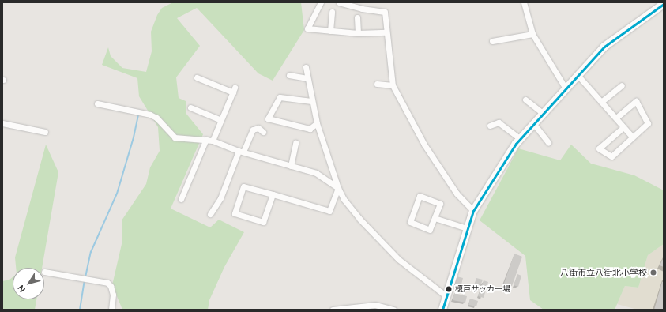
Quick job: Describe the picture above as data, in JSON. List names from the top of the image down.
{
  "places": ["八街市立八街北小学校", "榎戸サッカー場"],
  "north": "bottom left"
}
